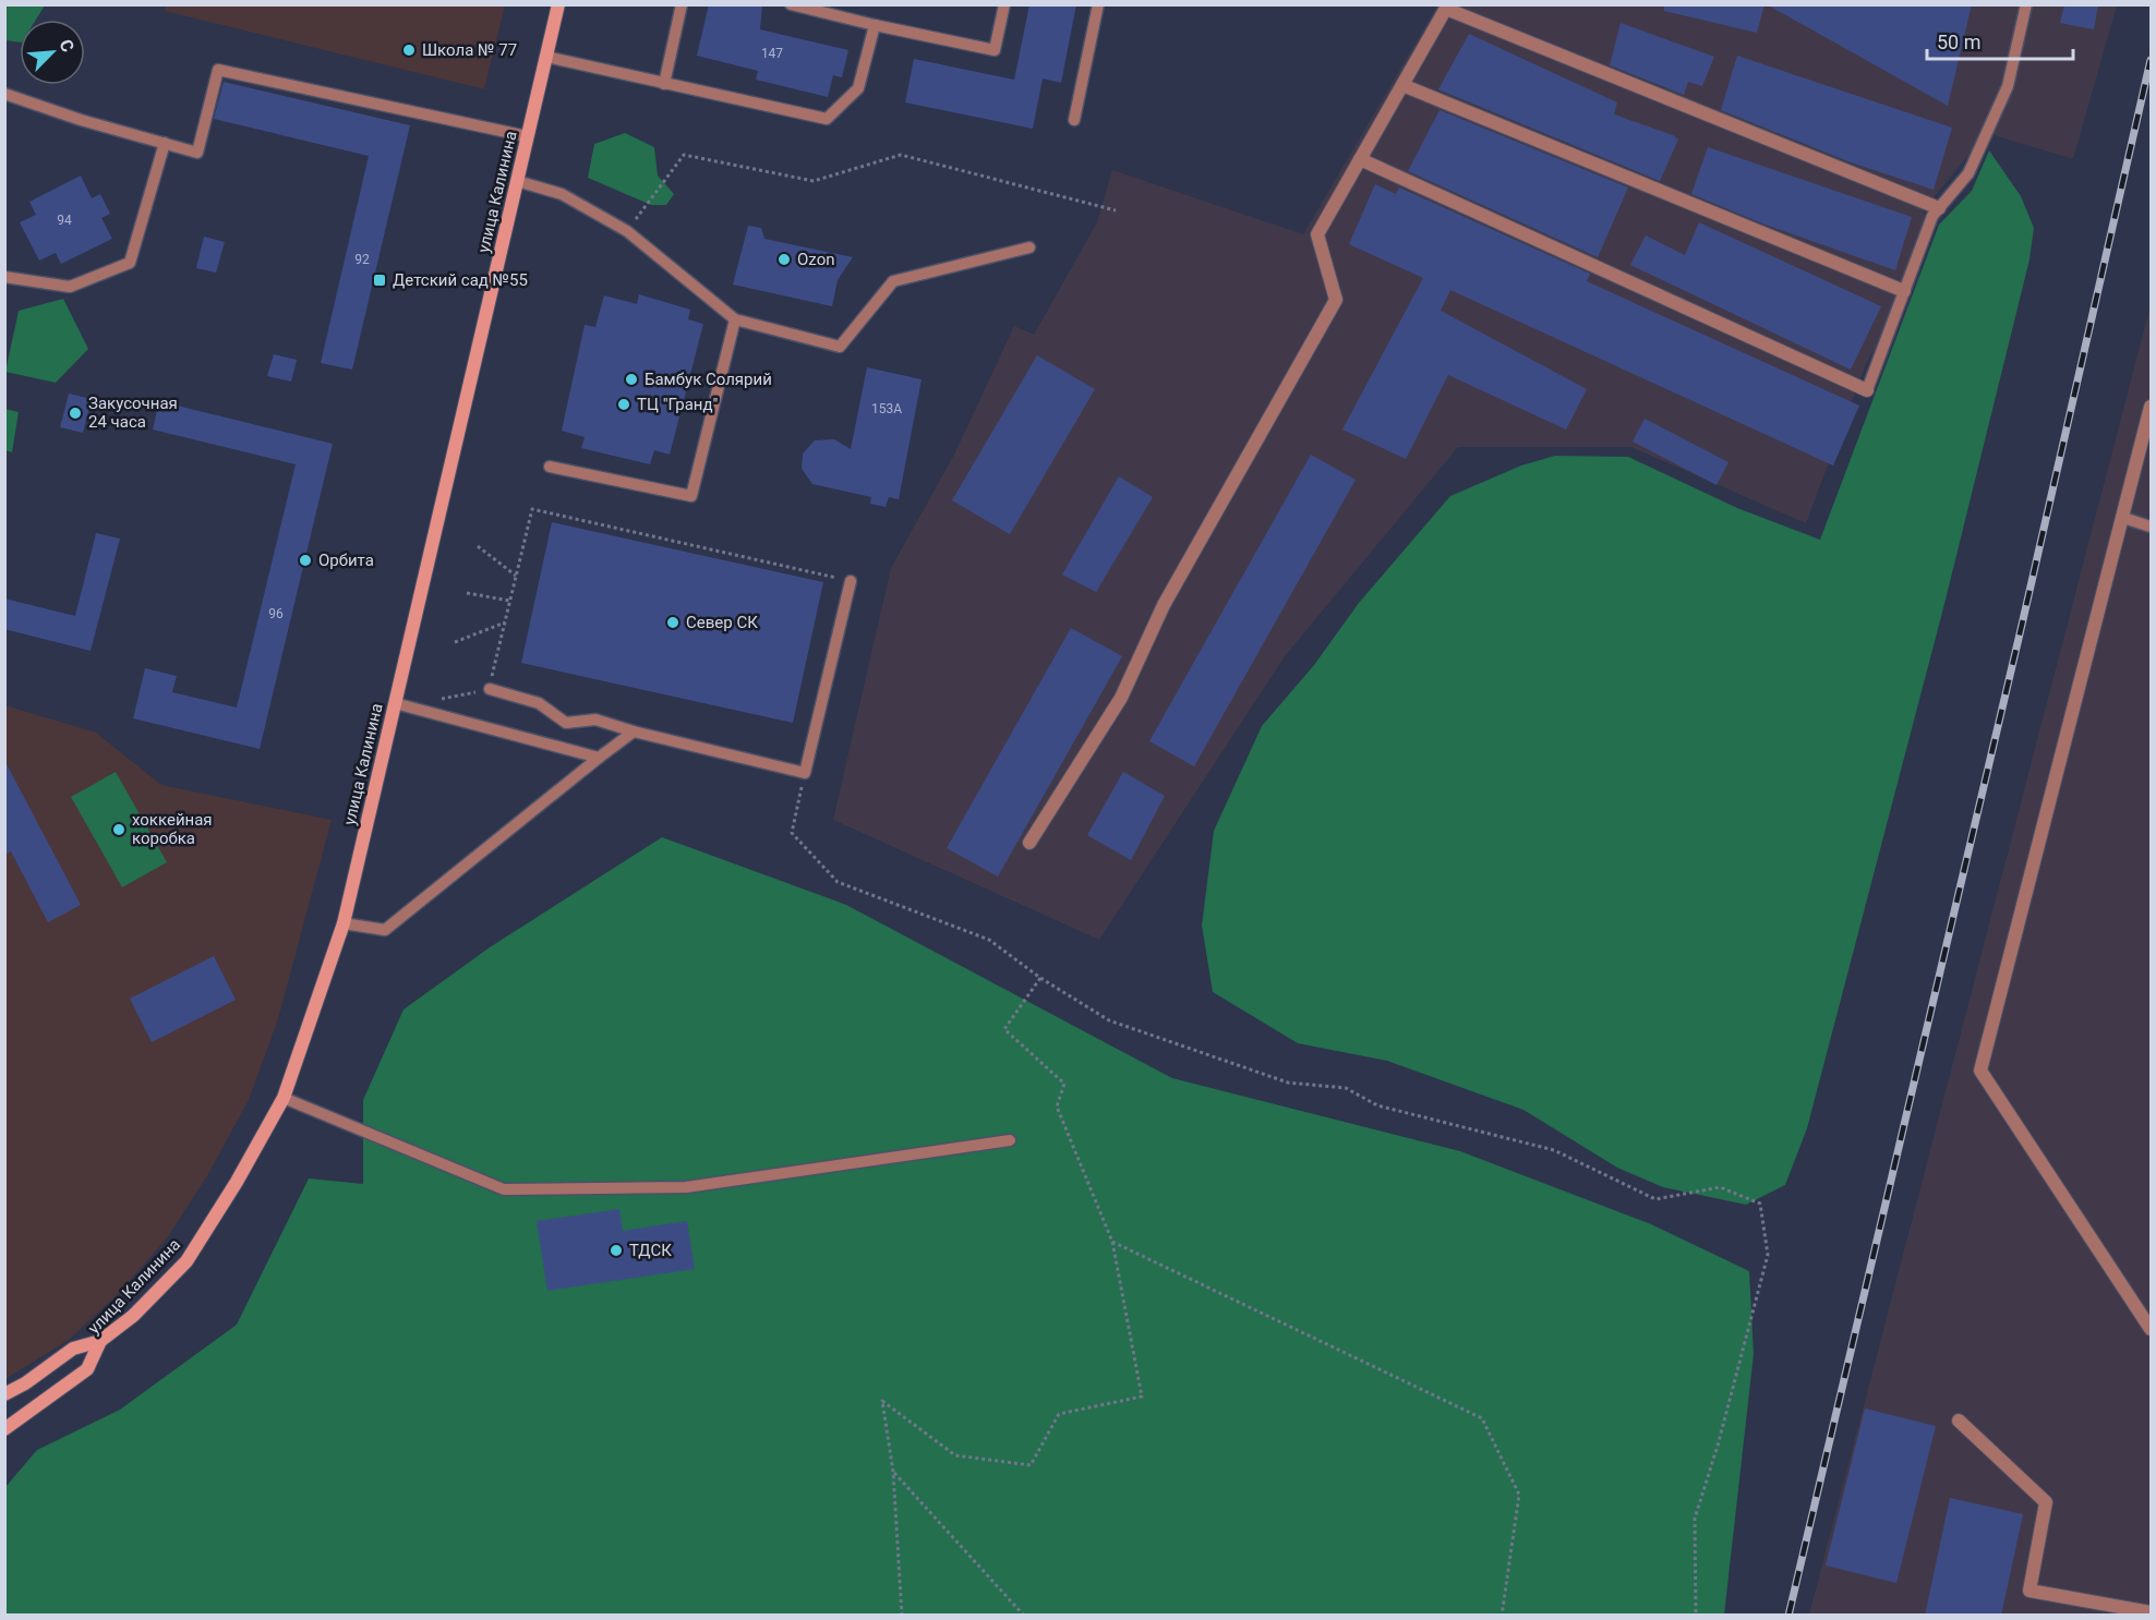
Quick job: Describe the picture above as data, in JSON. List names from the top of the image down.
{
  "streets": {
    "main road": ["улица Калинина"]
  },
  "places": {
    "other": [
      "Школа № 77",
      "Ozon",
      "Бамбук Солярий",
      "ТЦ \"Гранд\"",
      "Закусочная 24 часа",
      "Орбита",
      "Север СК",
      "хоккейная коробка",
      "ТДСК"
    ],
    "transit": ["Детский сад №55"]
  },
  "house_numbers": [
    "147",
    "94",
    "92",
    "153А",
    "96"
  ],
  "scale_bar": "50 m",
  "north": "top right"
}
